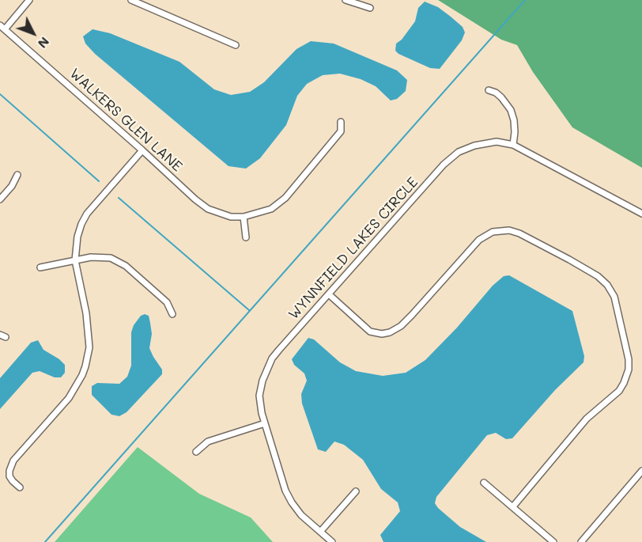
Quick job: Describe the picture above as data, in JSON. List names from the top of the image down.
{
  "streets": {
    "street": ["WALKERS GLEN LANE", "WYNNFIELD LAKES CIRCLE"]
  },
  "north": "bottom right"
}
